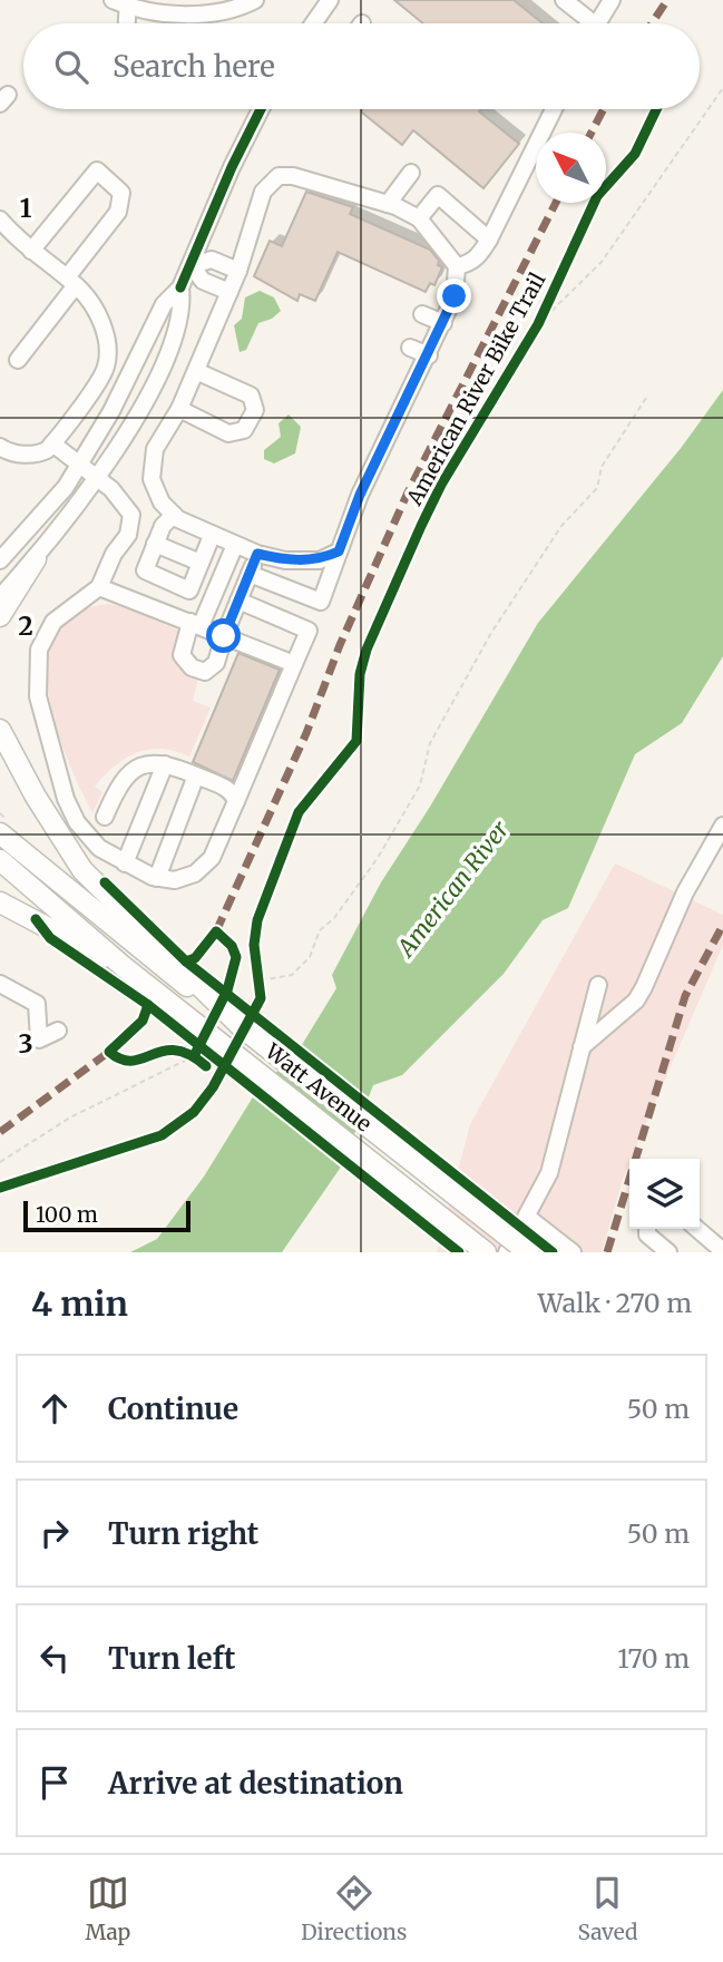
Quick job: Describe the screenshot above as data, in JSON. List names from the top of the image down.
{
  "streets": {
    "main road": ["Watt Avenue"],
    "cycle path": ["American River Bike Trail"]
  },
  "water": ["American River"],
  "scale_bar": "100 m",
  "north": "top left",
  "page": {
    "search": "Search here",
    "scale": "100 m",
    "heading": ["4 min", "Walk · 270 m"],
    "list": [
      ["Continue", "50 m"],
      ["Turn right", "50 m"],
      ["Turn left", "170 m"],
      "Arrive at destination"
    ],
    "nav": ["Map", "Directions", "Saved"]
  },
  "grid": {
    "rows": ["1", "2", "3"]
  }
}
